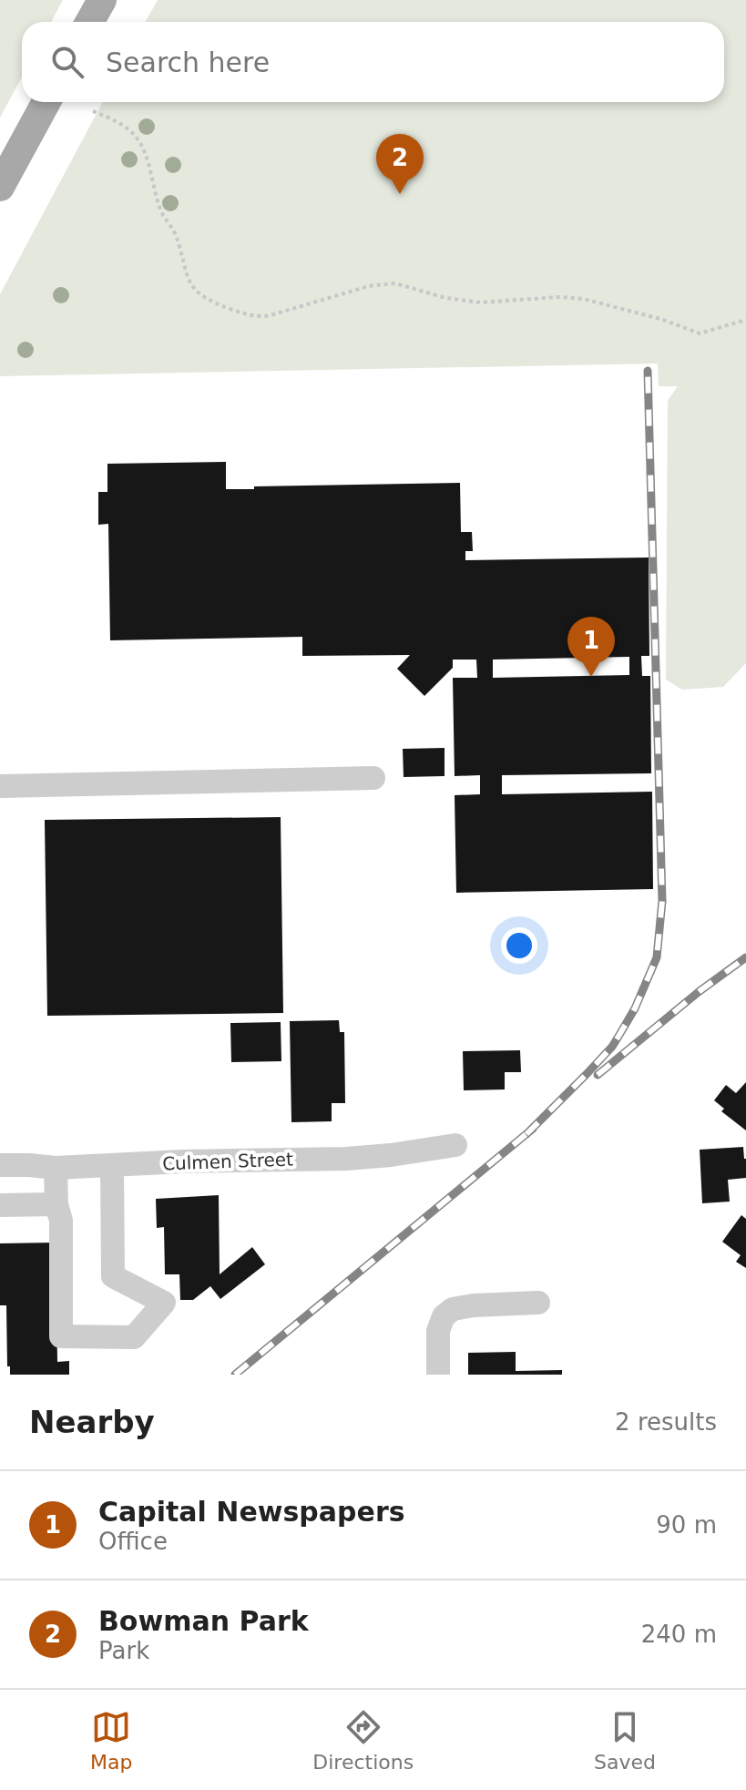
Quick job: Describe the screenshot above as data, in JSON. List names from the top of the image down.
{
  "streets": {
    "street": ["Culmen Street"]
  },
  "page": {
    "search": "Search here",
    "pins": ["2", "1"],
    "heading": ["Nearby", "2 results"],
    "list": [
      {
        "mark": "1",
        "name": "Capital Newspapers",
        "note": "Office",
        "value": "90 m"
      },
      {
        "mark": "2",
        "name": "Bowman Park",
        "note": "Park",
        "value": "240 m"
      }
    ],
    "nav": ["Map", "Directions", "Saved"]
  }
}
